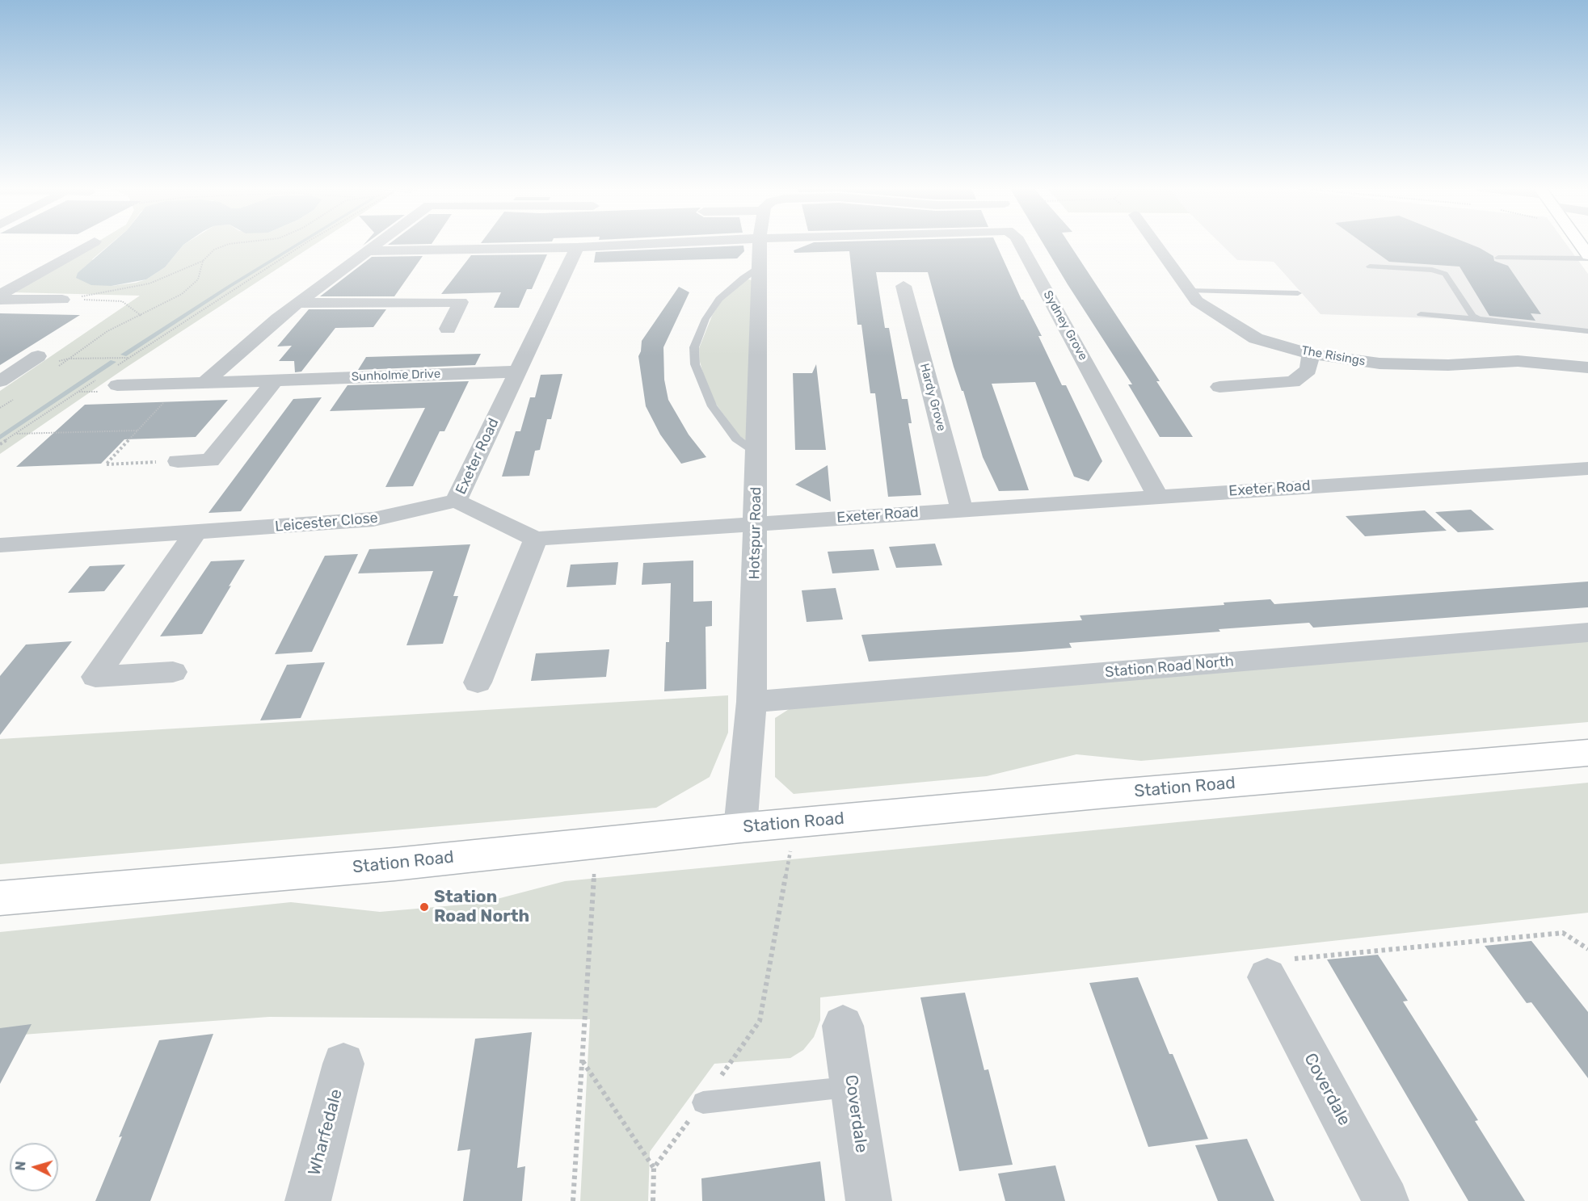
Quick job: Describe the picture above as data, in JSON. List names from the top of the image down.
{
  "streets": {
    "main road": ["Station Road"],
    "street": [
      "Sydney Grove",
      "The Risings",
      "Sunholme Drive",
      "Hardy Grove",
      "Exeter Road",
      "Leicester Close",
      "Hotspur Road",
      "Station Road North",
      "Coverdale",
      "Wharfedale"
    ]
  },
  "crossings": [
    ["Sydney Grove", "Exeter Road"],
    ["Sunholme Drive", "Exeter Road"],
    ["Hardy Grove", "Exeter Road"],
    ["Exeter Road", "Leicester Close"],
    ["Exeter Road", "Hotspur Road"],
    ["Hotspur Road", "Station Road North"],
    ["Hotspur Road", "Station Road"]
  ],
  "places": ["Station Road North"],
  "north": "left"
}
